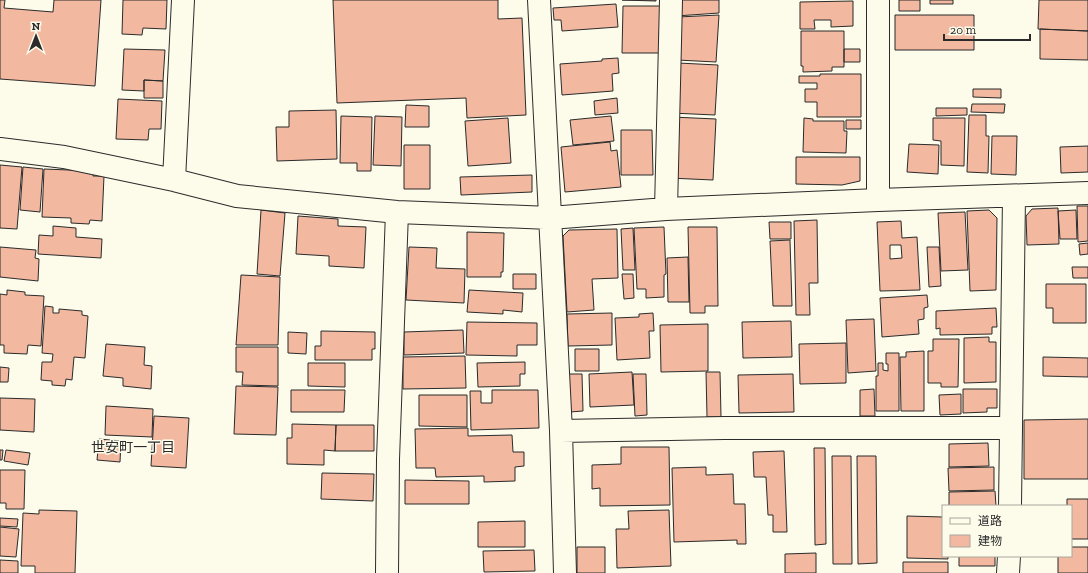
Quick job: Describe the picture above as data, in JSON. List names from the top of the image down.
{
  "districts": ["世安町一丁目"],
  "legend": ["道路", "建物"],
  "scale_bar": "20 m",
  "north": "top"
}
